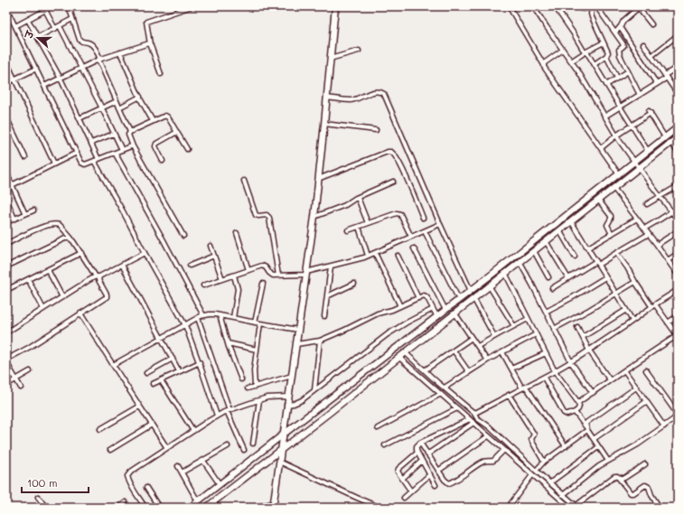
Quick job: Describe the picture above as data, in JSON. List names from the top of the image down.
{
  "scale_bar": "100 m",
  "north": "left"
}
